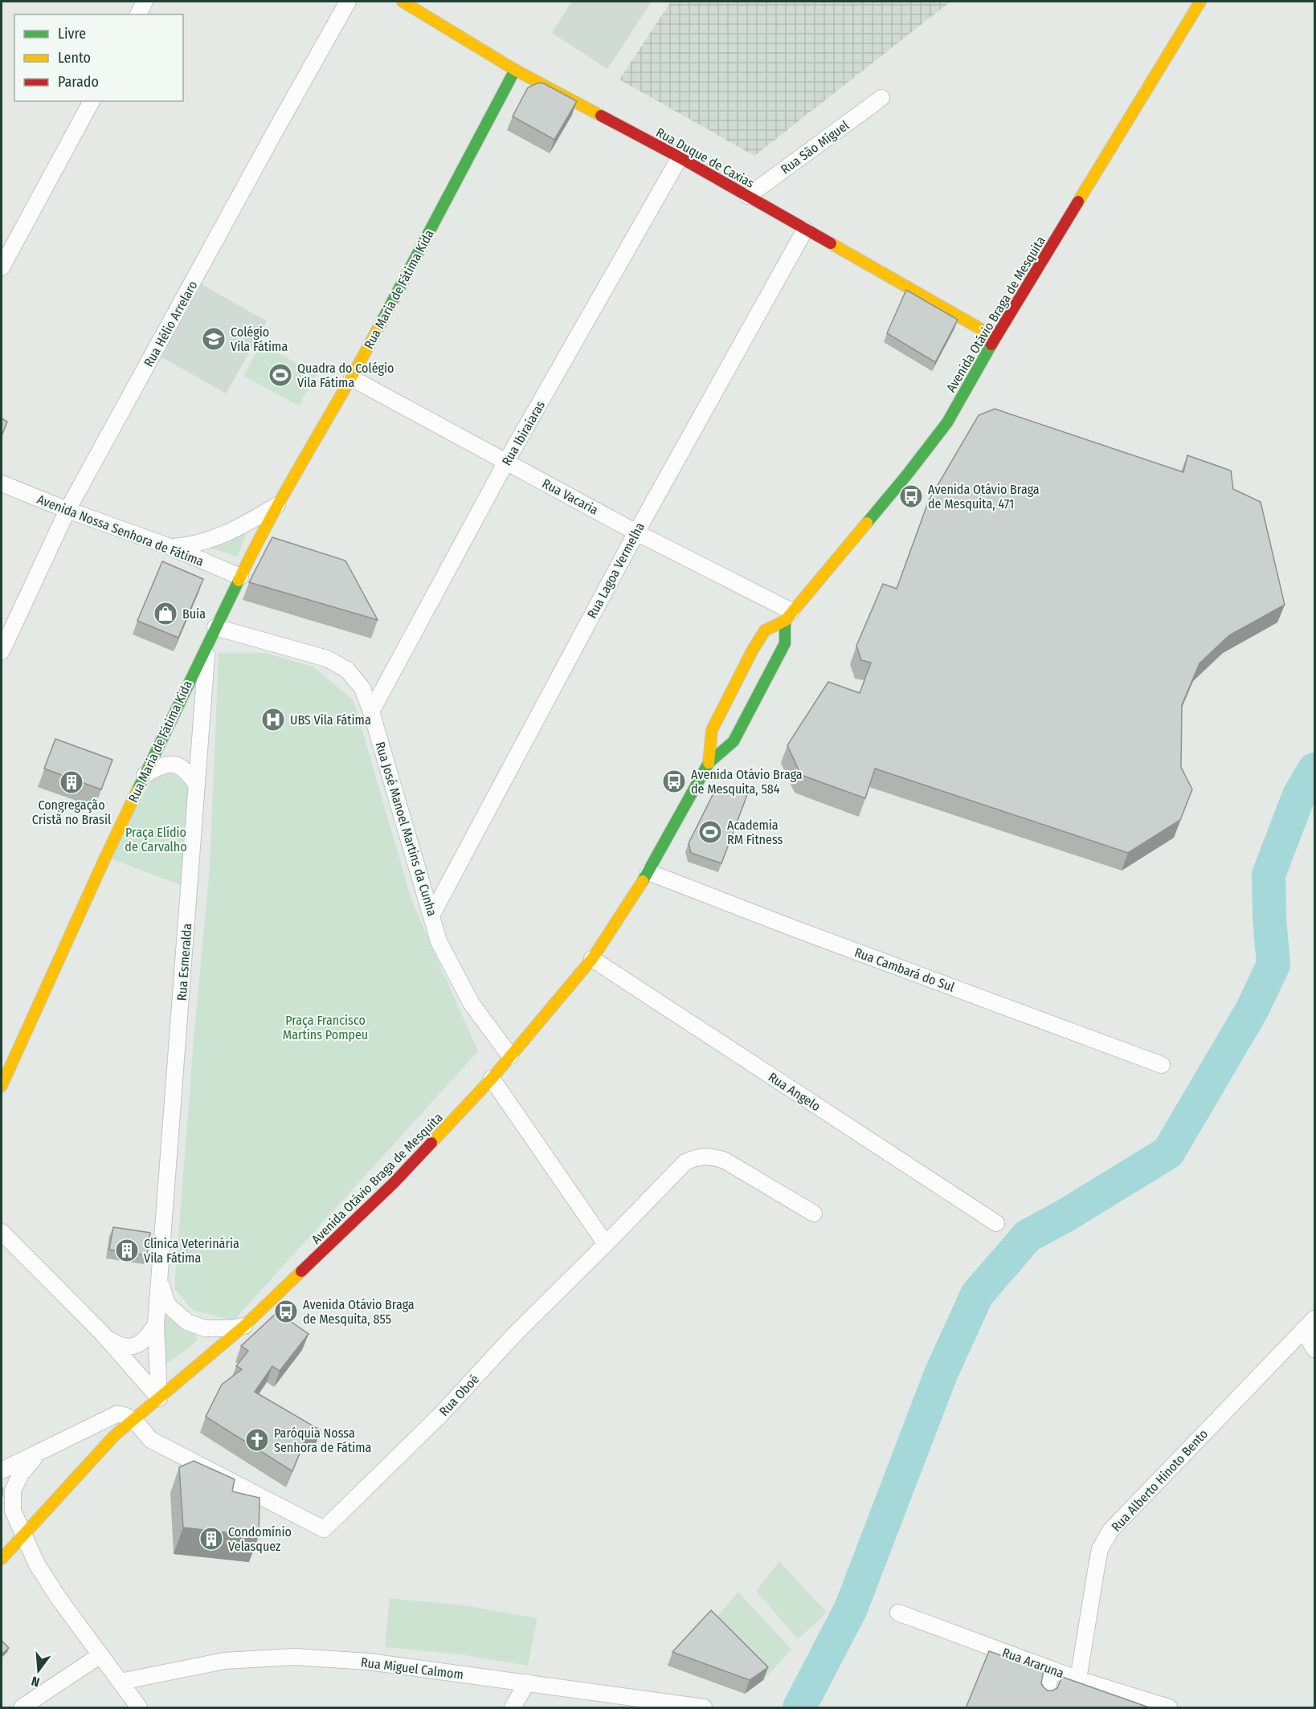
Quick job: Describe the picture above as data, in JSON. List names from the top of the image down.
{
  "streets": {
    "main road": ["Rua Duque de Caxias", "Rua Maria de Fátima Kida", "Avenida Otávio Braga de Mesquita"],
    "street": [
      "Rua São Miguel",
      "Rua Hélio Arrelaro",
      "Rua Ibiraiaras",
      "Rua Vacaria",
      "Avenida Nossa Senhora de Fátima",
      "Rua Lagoa Vermelha",
      "Rua José Manoel Martins da Cunha",
      "Rua Esmeralda",
      "Rua Cambará do Sul",
      "Rua Angelo",
      "Rua Oboé",
      "Rua Alberto Hinoto Bento",
      "Rua Araruna",
      "Rua Miguel Calmom"
    ]
  },
  "crossings": [
    ["Rua São Miguel", "Rua Duque de Caxias"],
    ["Rua Duque de Caxias", "Rua Maria de Fátima Kida"],
    ["Rua Duque de Caxias", "Avenida Otávio Braga de Mesquita"],
    ["Rua Duque de Caxias", "Rua Ibiraiaras"],
    ["Rua Duque de Caxias", "Rua Lagoa Vermelha"],
    ["Rua Maria de Fátima Kida", "Rua Vacaria"],
    ["Rua Maria de Fátima Kida", "Avenida Nossa Senhora de Fátima"],
    ["Rua Maria de Fátima Kida", "Rua José Manoel Martins da Cunha"],
    ["Rua Maria de Fátima Kida", "Rua Esmeralda"],
    ["Avenida Otávio Braga de Mesquita", "Rua Vacaria"],
    ["Avenida Otávio Braga de Mesquita", "Rua José Manoel Martins da Cunha"],
    ["Avenida Otávio Braga de Mesquita", "Rua Esmeralda"],
    ["Avenida Otávio Braga de Mesquita", "Rua Cambará do Sul"],
    ["Avenida Otávio Braga de Mesquita", "Rua Angelo"],
    ["Avenida Otávio Braga de Mesquita", "Rua Oboé"],
    ["Rua Hélio Arrelaro", "Avenida Nossa Senhora de Fátima"],
    ["Rua Ibiraiaras", "Rua Vacaria"],
    ["Rua Ibiraiaras", "Rua José Manoel Martins da Cunha"],
    ["Rua Vacaria", "Rua Lagoa Vermelha"],
    ["Rua Lagoa Vermelha", "Rua José Manoel Martins da Cunha"],
    ["Rua Alberto Hinoto Bento", "Rua Araruna"]
  ],
  "parks": ["Praça Elídio de Carvalho", "Praça Francisco Martins Pompeu"],
  "places": {
    "school or university": ["Colégio Vila Fátima"],
    "sports": ["Quadra do Colégio Vila Fátima", "Academia RM Fitness"],
    "bus stop": ["Avenida Otávio Braga de Mesquita, 471", "Avenida Otávio Braga de Mesquita, 584", "Avenida Otávio Braga de Mesquita, 855"],
    "shop": ["Buia"],
    "hospital": ["UBS Vila Fátima"],
    "building": ["Congregação Cristã no Brasil", "Clínica Veterinária Vila Fátima", "Condomínio Velasquez"],
    "church": ["Paróquia Nossa Senhora de Fátima"]
  },
  "legend": ["Livre", "Lento", "Parado"],
  "north": "bottom"
}
